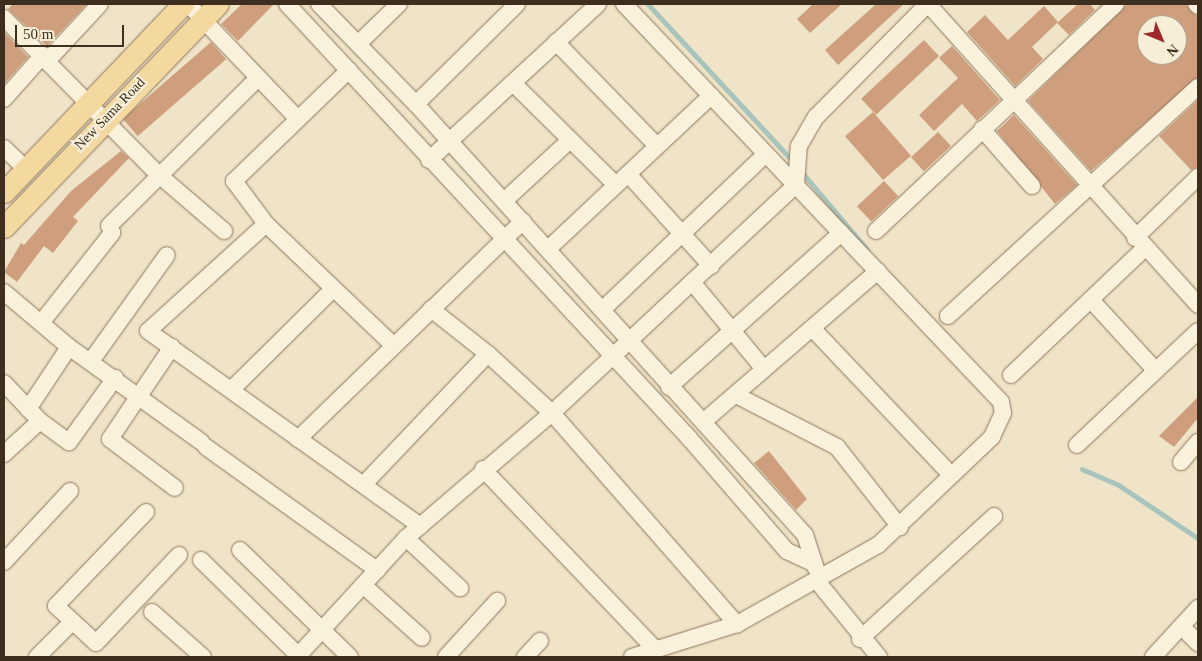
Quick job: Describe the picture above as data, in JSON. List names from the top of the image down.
{
  "streets": {
    "main road": ["New Sama Road"]
  },
  "scale_bar": "50 m",
  "north": "bottom right"
}
